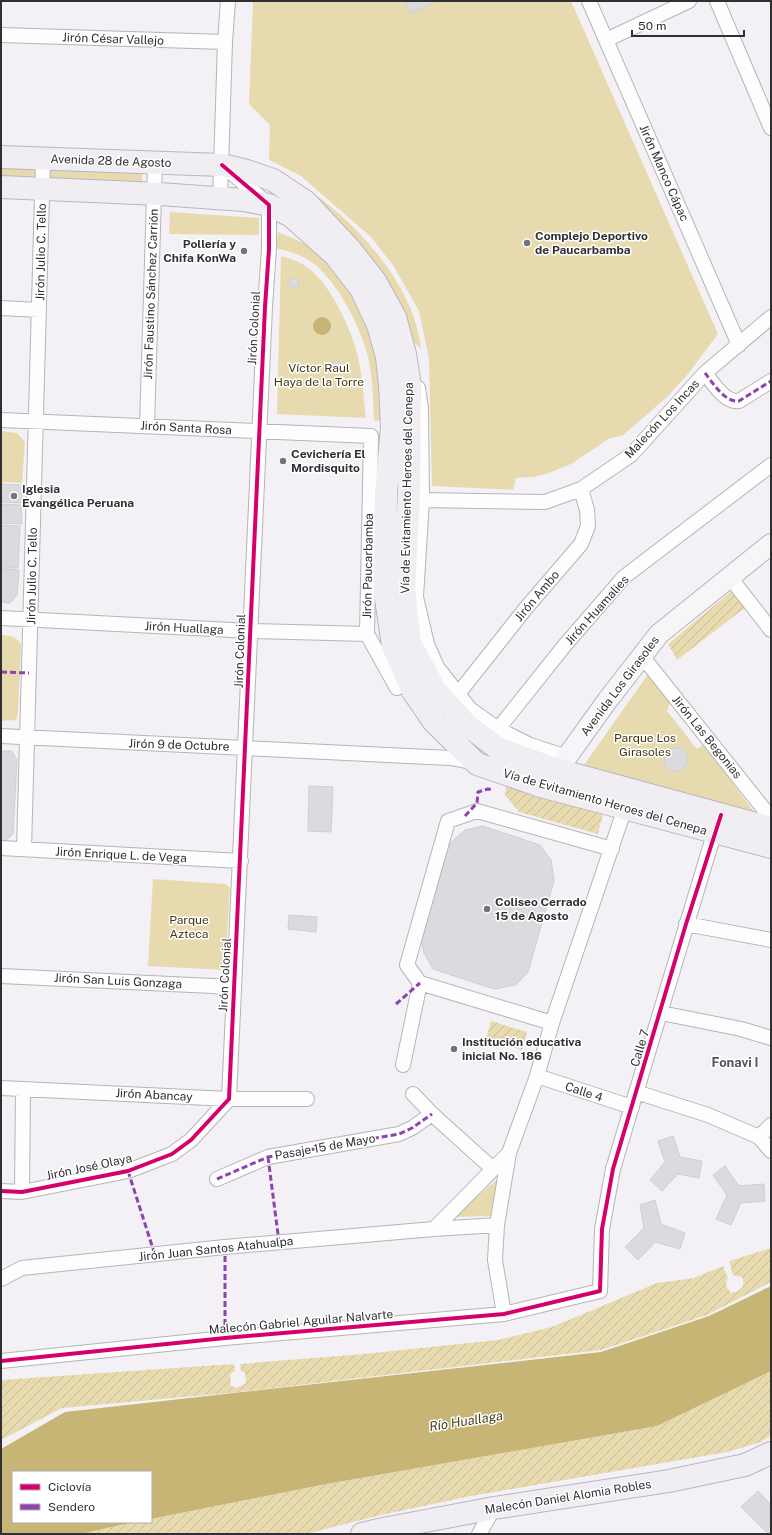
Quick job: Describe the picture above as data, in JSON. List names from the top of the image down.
{
  "streets": {
    "main road": [
      "Avenida 28 de Agosto",
      "Vía de Evitamiento Heroes del Cenepa",
      "Avenida Los Girasoles",
      "Malecón Daniel Alomia Robles"
    ],
    "street": [
      "Jirón César Vallejo",
      "Jirón Manco Cápac",
      "Jirón Julio C. Tello",
      "Jirón Faustino Sánchez Carrión",
      "Jirón Colonial",
      "Malecón Los Incas",
      "Jirón Santa Rosa",
      "Jirón Paucarbamba",
      "Jirón Ambo",
      "Jirón Huamalies",
      "Jirón Huallaga",
      "Jirón Las Begonias",
      "Jirón 9 de Octubre",
      "Jirón Enrique L. de Vega",
      "Jirón San Luis Gonzaga",
      "Calle 7",
      "Calle 4",
      "Jirón Abancay",
      "Pasaje 15 de Mayo",
      "Jirón José Olaya",
      "Jirón Juan Santos Atahualpa",
      "Malecón Gabriel Aguilar Nalvarte"
    ]
  },
  "crossings": [
    ["Avenida 28 de Agosto", "Jirón Julio C. Tello"],
    ["Avenida 28 de Agosto", "Jirón Faustino Sánchez Carrión"],
    ["Avenida 28 de Agosto", "Vía de Evitamiento Heroes del Cenepa"],
    ["Jirón Manco Cápac", "Malecón Los Incas"],
    ["Jirón Julio C. Tello", "Jirón Santa Rosa"],
    ["Jirón Julio C. Tello", "Jirón Huallaga"],
    ["Jirón Julio C. Tello", "Jirón 9 de Octubre"],
    ["Jirón Julio C. Tello", "Jirón Enrique L. de Vega"],
    ["Jirón Faustino Sánchez Carrión", "Jirón Santa Rosa"],
    ["Jirón Colonial", "Jirón Santa Rosa"],
    ["Jirón Colonial", "Vía de Evitamiento Heroes del Cenepa"],
    ["Jirón Colonial", "Jirón Huallaga"],
    ["Jirón Colonial", "Jirón 9 de Octubre"],
    ["Jirón Colonial", "Jirón Enrique L. de Vega"],
    ["Jirón Colonial", "Jirón San Luis Gonzaga"],
    ["Jirón Colonial", "Jirón Abancay"],
    ["Jirón Colonial", "Jirón José Olaya"],
    ["Malecón Los Incas", "Jirón Ambo"],
    ["Jirón Santa Rosa", "Jirón Paucarbamba"],
    ["Vía de Evitamiento Heroes del Cenepa", "Avenida Los Girasoles"],
    ["Vía de Evitamiento Heroes del Cenepa", "Jirón 9 de Octubre"],
    ["Vía de Evitamiento Heroes del Cenepa", "Calle 7"],
    ["Jirón Paucarbamba", "Jirón Huallaga"],
    ["Avenida Los Girasoles", "Jirón Las Begonias"],
    ["Calle 7", "Calle 4"],
    ["Calle 7", "Malecón Gabriel Aguilar Nalvarte"],
    ["Jirón Abancay", "Jirón José Olaya"]
  ],
  "districts": ["Fonavi I"],
  "water": ["Río Huallaga"],
  "parks": ["Víctor Raul Haya de la Torre", "Parque Los Girasoles", "Parque Azteca"],
  "places": [
    "Complejo Deportivo de Paucarbamba",
    "Pollería y Chifa KonWa",
    "Cevichería El Mordisquito",
    "Iglesia Evangélica Peruana",
    "Coliseo Cerrado 15 de Agosto",
    "Institución educativa inicial No. 186"
  ],
  "legend": ["Ciclovía", "Sendero"],
  "scale_bar": "50 m"
}
